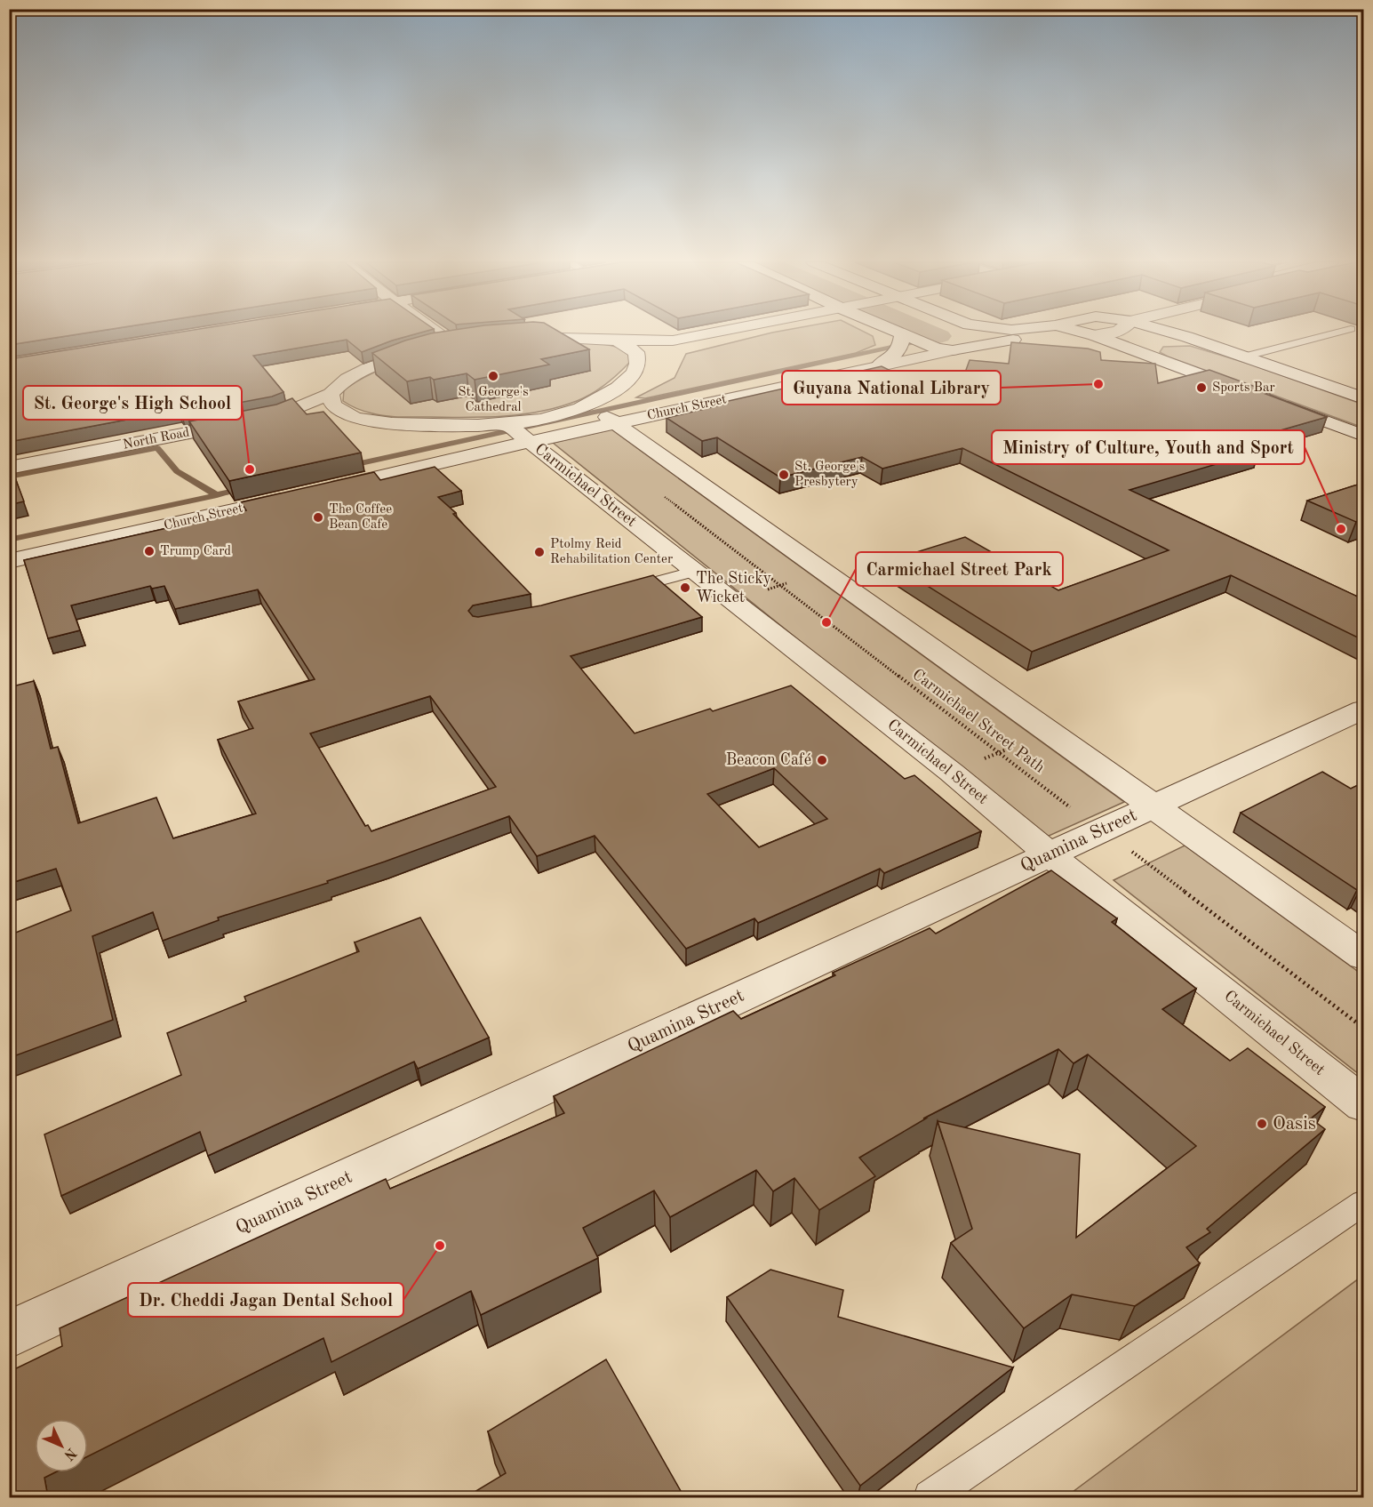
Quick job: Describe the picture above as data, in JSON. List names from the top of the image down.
{
  "streets": {
    "street": [
      "Church Street",
      "North Road",
      "Carmichael Street",
      "Quamina Street"
    ],
    "path": ["Carmichael Street Path"]
  },
  "crossings": [
    ["Church Street", "Carmichael Street"],
    ["Carmichael Street", "Quamina Street"],
    ["Carmichael Street Path", "Quamina Street"]
  ],
  "places": [
    "St. George's Cathedral",
    "Guyana National Library",
    "Sports Bar",
    "St. George's High School",
    "St. George's Presbytery",
    "The Coffee Bean Cafe",
    "Ministry of Culture, Youth and Sport",
    "Trump Card",
    "Ptolmy Reid Rehabilitation Center",
    "The Sticky Wicket",
    "Carmichael Street Park",
    "Beacon Café",
    "Oasis",
    "Dr. Cheddi Jagan Dental School"
  ],
  "north": "bottom right"
}
